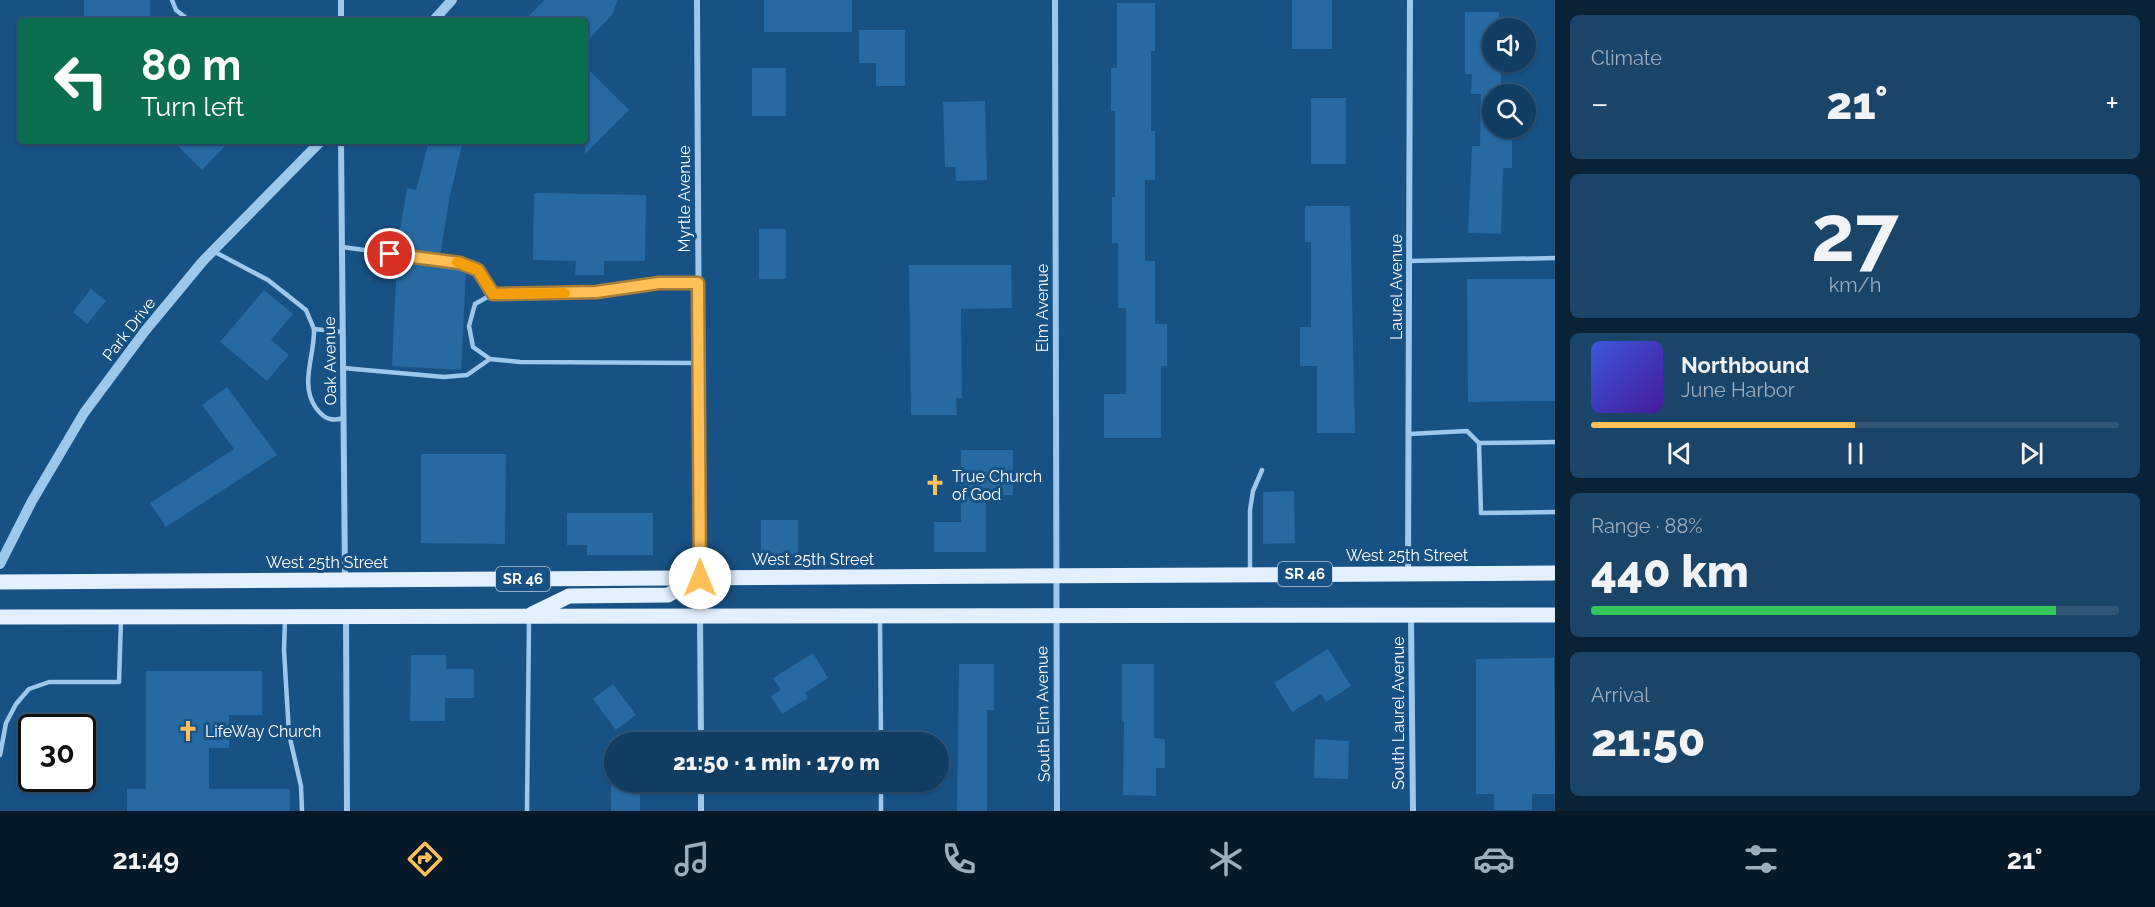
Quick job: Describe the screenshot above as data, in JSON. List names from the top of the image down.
{
  "streets": {
    "main road": ["West 25th Street", "SR 46"],
    "street": [
      "Myrtle Avenue",
      "Laurel Avenue",
      "Elm Avenue",
      "Park Drive",
      "Oak Avenue",
      "South Laurel Avenue",
      "South Elm Avenue"
    ]
  },
  "crossings": [
    ["Myrtle Avenue", "West 25th Street"],
    ["Laurel Avenue", "West 25th Street"],
    ["Elm Avenue", "West 25th Street"],
    ["Elm Avenue", "SR 46"],
    ["Elm Avenue", "South Elm Avenue"],
    ["Oak Avenue", "West 25th Street"],
    ["SR 46", "South Laurel Avenue"],
    ["SR 46", "South Elm Avenue"]
  ],
  "places": {
    "church": ["True Church of God", "LifeWay Church"]
  },
  "page": {
    "tile": [
      "Climate",
      ["27", "km/h"],
      ["Range · 88%", "440 km"],
      ["Arrival", "21:50"]
    ],
    "turn": ["80 m", "Turn left"],
    "heat": ["−", "21°", "+"],
    "song": ["Northbound", "June Harbor"],
    "limit": "30",
    "trip": "21:50 · 1 min · 170 m",
    "tabs": ["21:49", "21°"]
  }
}
